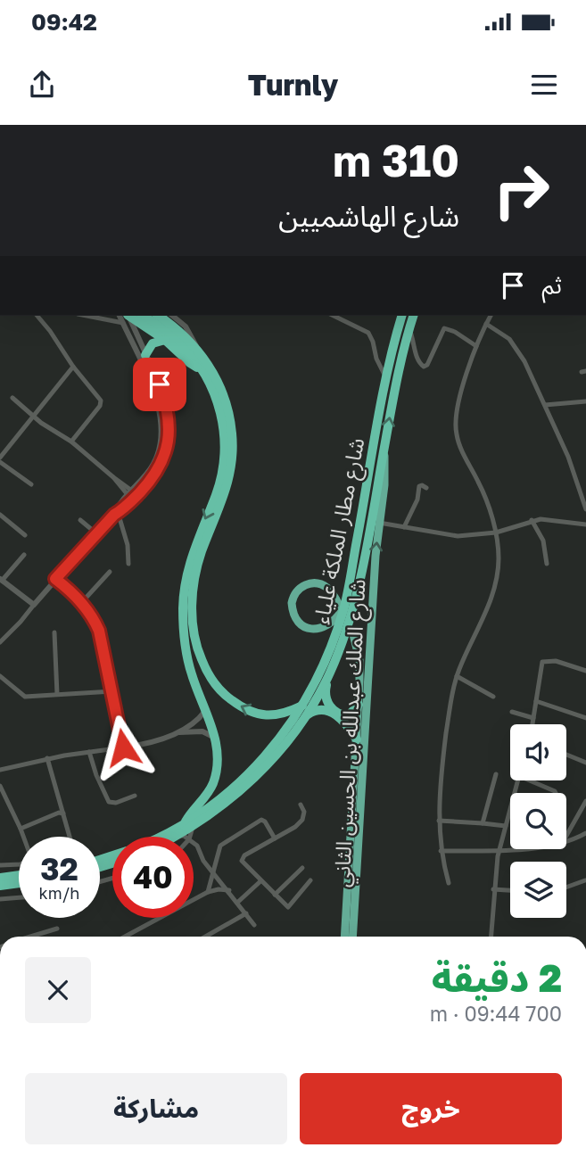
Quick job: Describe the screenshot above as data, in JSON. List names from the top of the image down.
{
  "streets": {
    "highway": ["شارع مطار الملكة علياء", "شارع الملك عبدالله بن الحسين الثاني"]
  },
  "crossings": [
    ["شارع مطار الملكة علياء", "شارع الملك عبدالله بن الحسين الثاني"]
  ],
  "page": {
    "status": "09:42",
    "header": "Turnly",
    "turn": ["310 m", "شارع الهاشميين"],
    "then": "ثم",
    "speed": "32 km/h",
    "limit": "40",
    "heading": ["2 دقيقة", "700 m · 09:44"],
    "buttons": ["خروج", "مشاركة"]
  }
}
